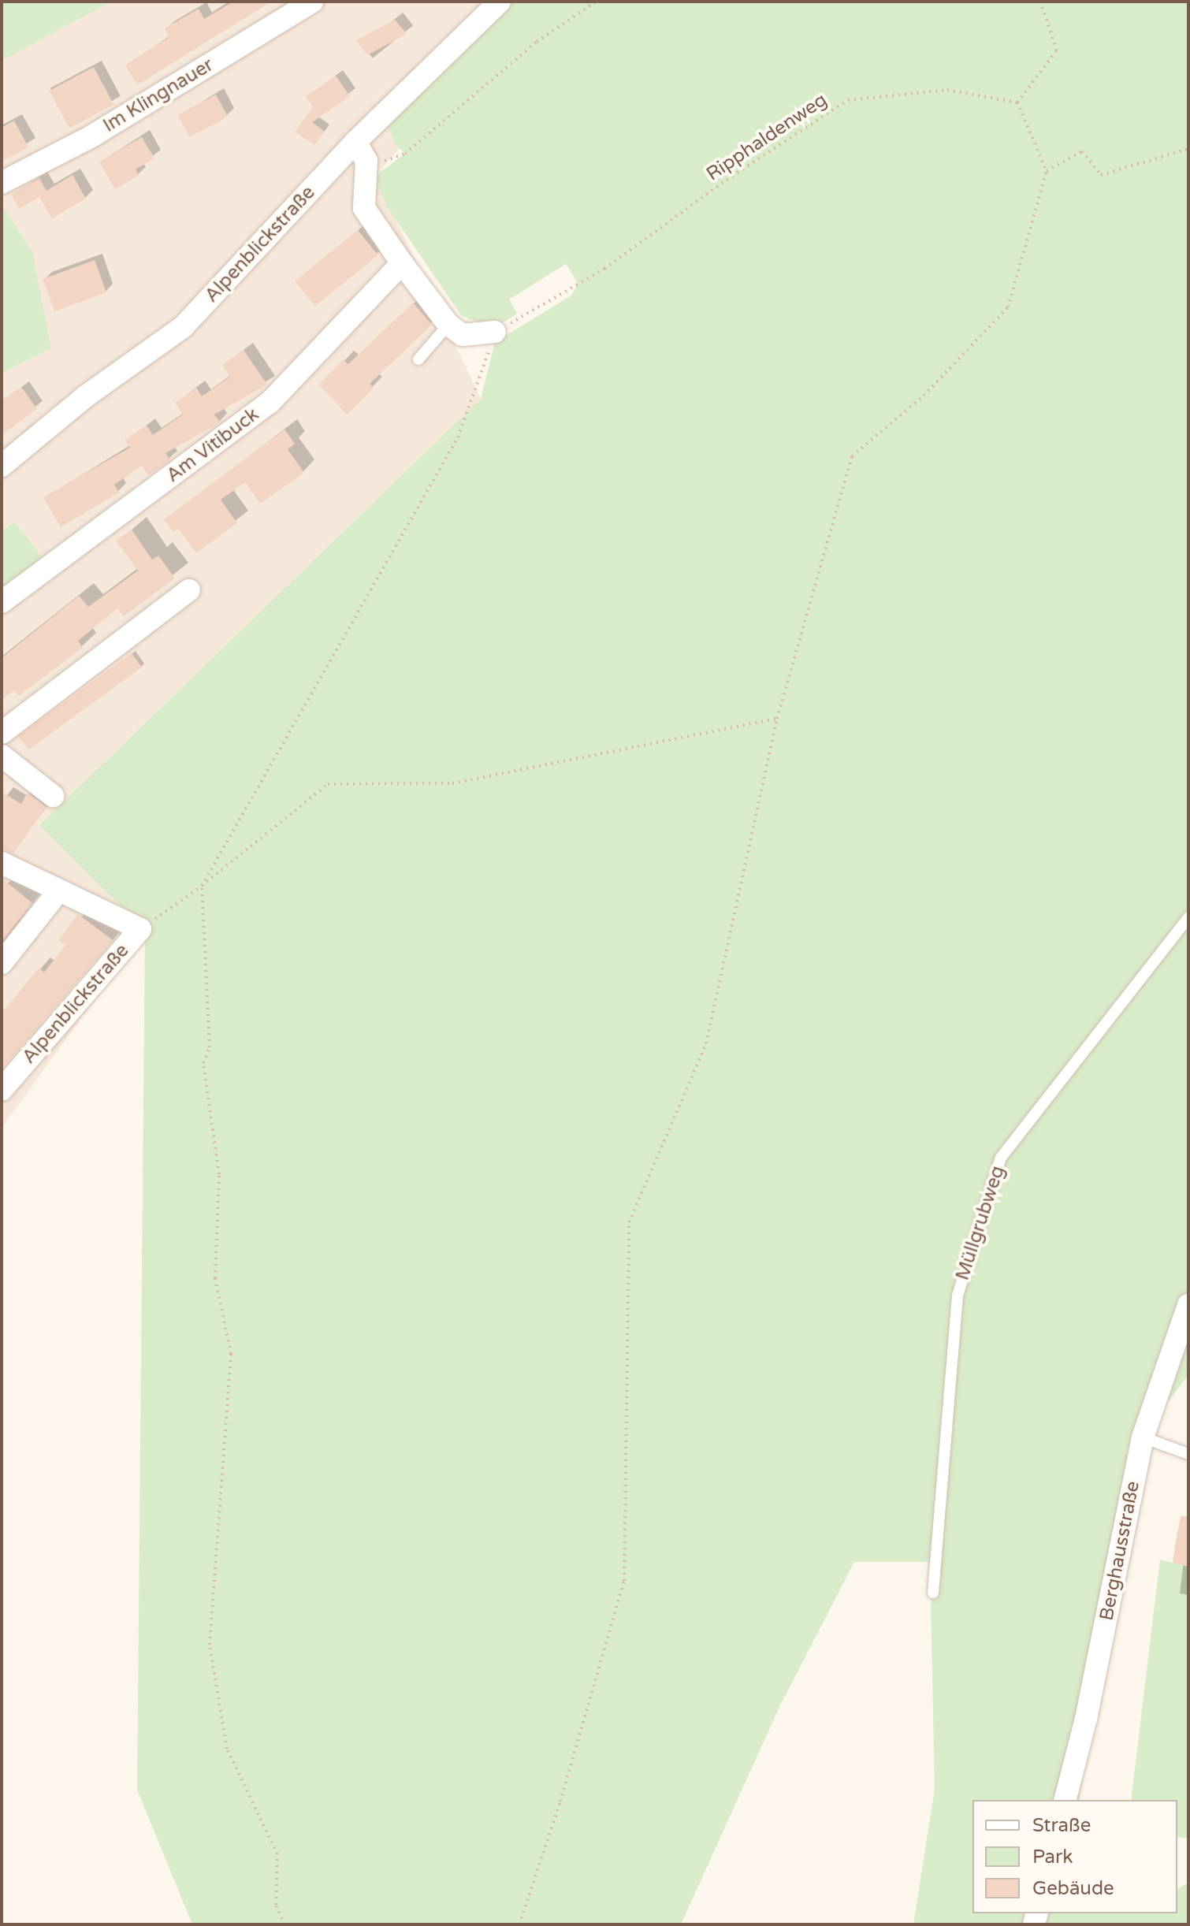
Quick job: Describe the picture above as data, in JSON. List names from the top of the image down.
{
  "streets": {
    "street": [
      "Im Klingnauer",
      "Alpenblickstraße",
      "Am Vitibuck",
      "Berghausstraße"
    ],
    "lane": ["Müllgrubweg"],
    "path": ["Ripphaldenweg"]
  },
  "legend": ["Straße", "Park", "Gebäude"]
}
